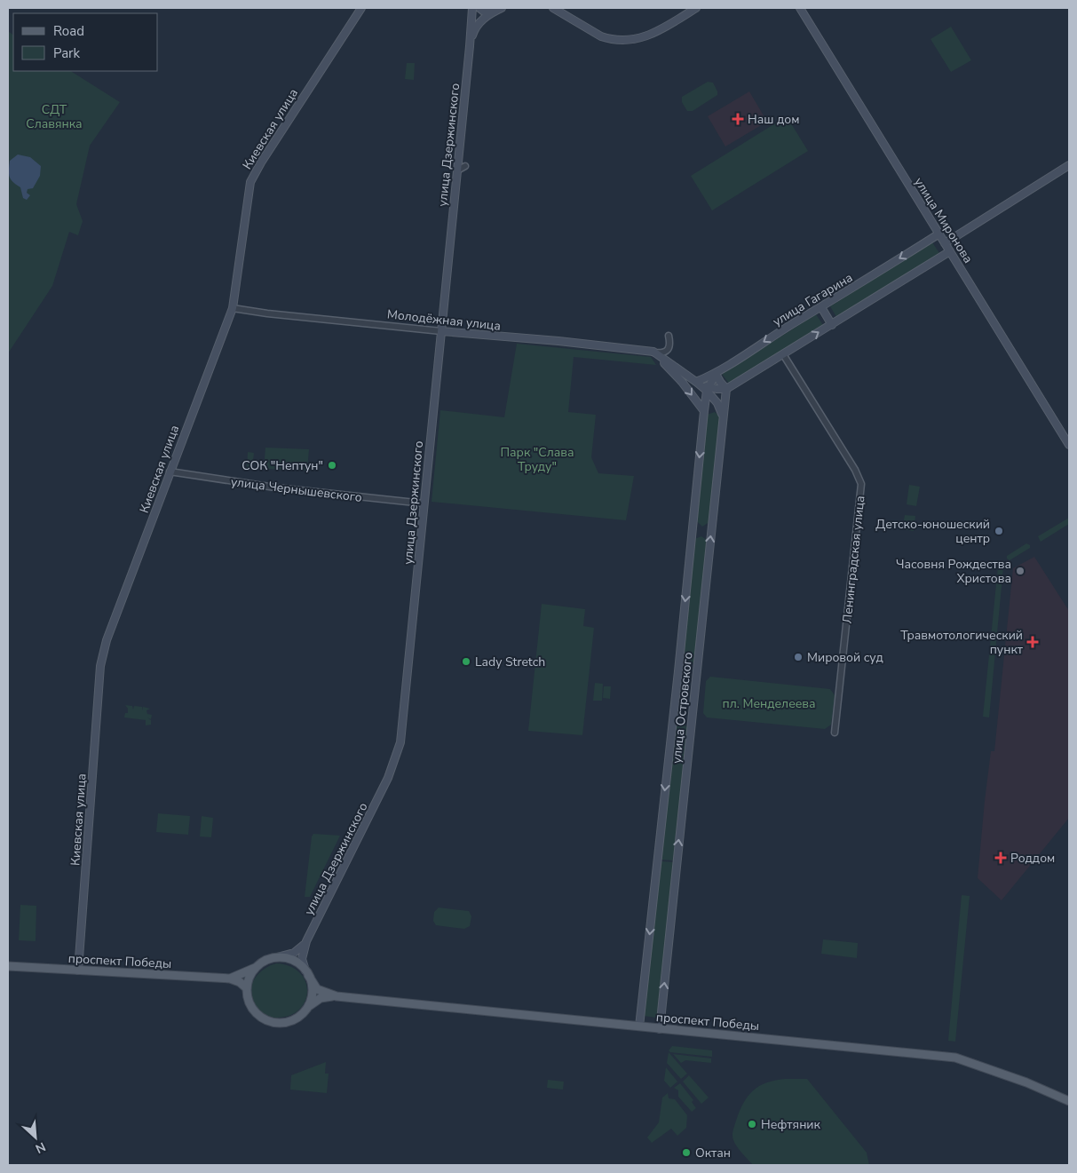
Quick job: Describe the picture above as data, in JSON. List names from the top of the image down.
{
  "streets": {
    "main road": [
      "Киевская улица",
      "улица Дзержинского",
      "улица Миронова",
      "улица Гагарина",
      "Молодёжная улица",
      "улица Островского",
      "проспект Победы"
    ],
    "street": ["улица Чернышевского", "Ленинградская улица"]
  },
  "crossings": [
    ["Киевская улица", "Молодёжная улица"],
    ["Киевская улица", "улица Чернышевского"],
    ["Киевская улица", "проспект Победы"],
    ["улица Дзержинского", "Молодёжная улица"],
    ["улица Дзержинского", "улица Чернышевского"],
    ["улица Дзержинского", "проспект Победы"],
    ["улица Миронова", "улица Гагарина"],
    ["улица Гагарина", "улица Островского"],
    ["улица Островского", "проспект Победы"]
  ],
  "parks": ["СДТ Славянка", "Парк \"Слава Труду\"", "пл. Менделеева"],
  "places": {
    "health": ["Наш дом", "Травмотологический пункт", "Роддом"],
    "other": [
      "СОК \"Нептун\"",
      "Детско-юношеский центр",
      "Часовня Рождества Христова",
      "Мировой суд",
      "Lady Stretch",
      "Нефтяник",
      "Октан"
    ]
  },
  "legend": ["Road", "Park"],
  "north": "bottom right"
}
